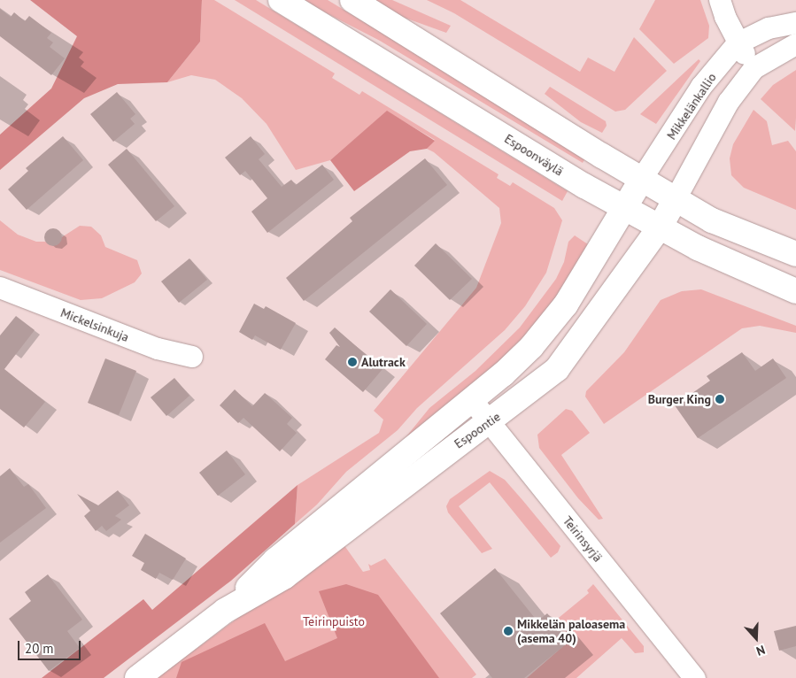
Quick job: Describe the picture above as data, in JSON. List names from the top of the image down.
{
  "streets": {
    "main road": ["Espoonväylä", "Espoontie"],
    "street": ["Mikkelänkallio", "Mickelsinkuja", "Teirinsyrjä"]
  },
  "crossings": [
    ["Mikkelänkallio", "Espoontie"],
    ["Espoonväylä", "Espoontie"],
    ["Espoontie", "Teirinsyrjä"]
  ],
  "parks": ["Teirinpuisto"],
  "places": ["Alutrack", "Burger King", "Mikkelän paloasema (asema 40)"],
  "scale_bar": "20 m",
  "north": "bottom"
}
